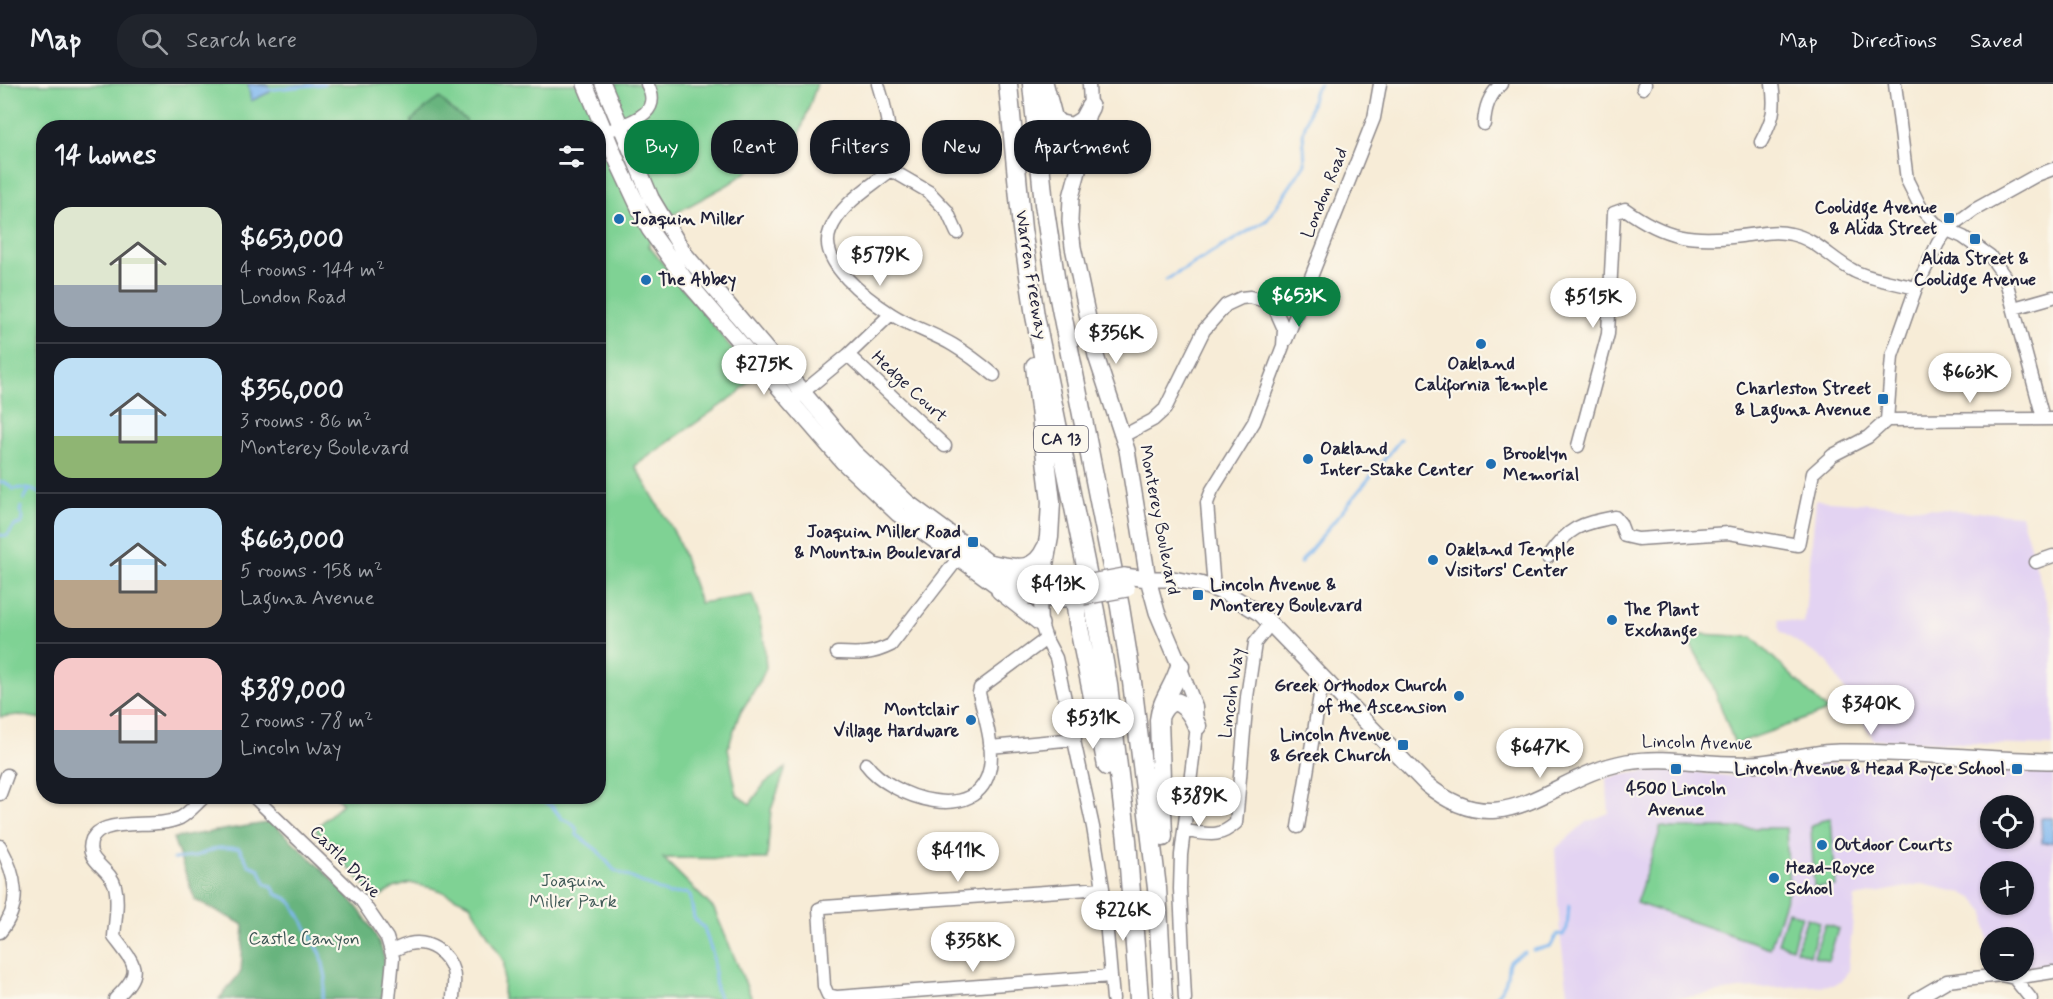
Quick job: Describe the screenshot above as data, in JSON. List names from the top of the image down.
{
  "streets": {
    "highway": ["Warren Freeway", "CA 13"],
    "main road": ["Monterey Boulevard", "Lincoln Avenue"],
    "street": [
      "London Road",
      "Hedge Court",
      "Lincoln Way",
      "Castle Drive"
    ]
  },
  "crossings": [
    ["London Road", "Lincoln Avenue"],
    ["Monterey Boulevard", "Lincoln Way"],
    ["Monterey Boulevard", "Lincoln Avenue"],
    ["Lincoln Way", "Lincoln Avenue"]
  ],
  "parks": ["Joaquin Miller Park", "Castle Canyon"],
  "places": {
    "transit": [
      "Coolidge Avenue & Alida Street",
      "Alida Street & Coolidge Avenue",
      "Charleston Street & Laguna Avenue",
      "Joaquin Miller Road & Mountain Boulevard",
      "Lincoln Avenue & Monterey Boulevard",
      "Lincoln Avenue & Greek Church",
      "4500 Lincoln Avenue",
      "Lincoln Avenue & Head Royce School"
    ],
    "other": [
      "Joaquin Miller",
      "The Abbey",
      "Oakland California Temple",
      "Oakland Inter-Stake Center",
      "Brooklyn Memorial",
      "Oakland Temple Visitors' Center",
      "The Plant Exchange",
      "Greek Orthodox Church of the Ascension",
      "Montclair Village Hardware",
      "Outdoor Courts",
      "Head-Royce School"
    ]
  },
  "page": {
    "header": "Map",
    "search": "Search here",
    "nav": ["Map", "Directions", "Saved"],
    "chip": [
      "Buy",
      "Rent",
      "Filters",
      "New",
      "Apartment"
    ],
    "heading": "14 homes",
    "list": [
      {
        "name": "$653,000",
        "note": "4 rooms · 144 m² · London Road"
      },
      {
        "name": "$356,000",
        "note": "3 rooms · 86 m² · Monterey Boulevard"
      },
      {
        "name": "$663,000",
        "note": "5 rooms · 158 m² · Laguna Avenue"
      },
      {
        "name": "$389,000",
        "note": "2 rooms · 78 m² · Lincoln Way"
      }
    ],
    "price": [
      "$579K",
      "$653K",
      "$515K",
      "$356K",
      "$275K",
      "$663K",
      "$413K",
      "$340K",
      "$531K",
      "$647K",
      "$389K",
      "$411K",
      "$226K",
      "$358K"
    ],
    "map_buttons": ["+", "−"]
  }
}
